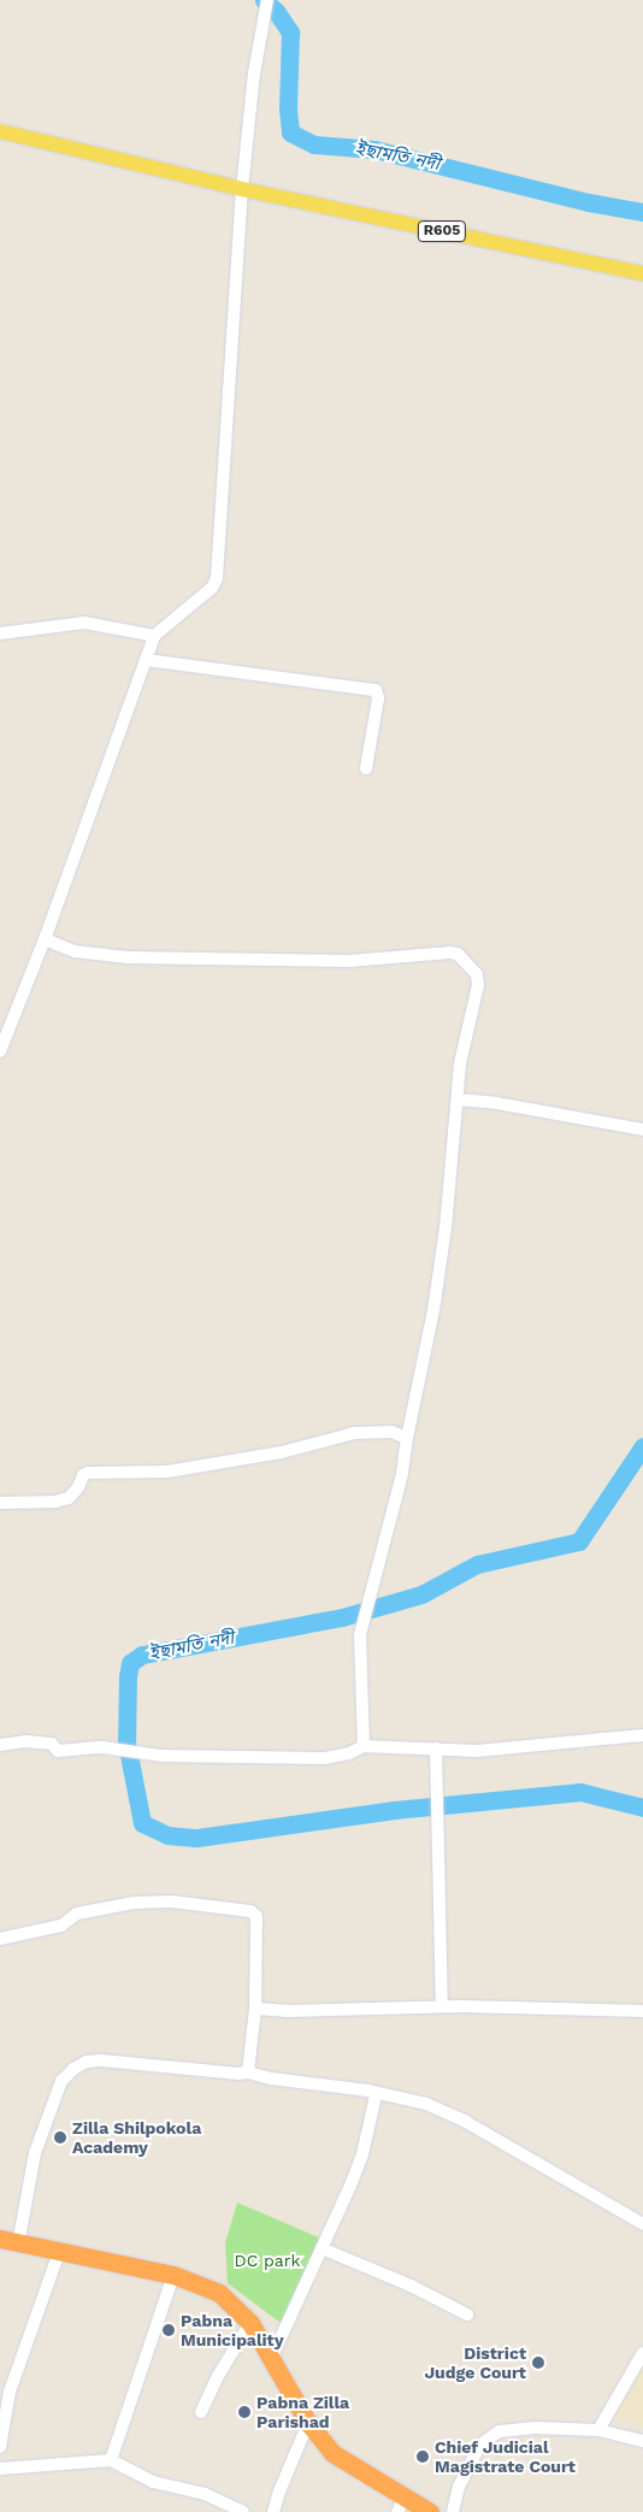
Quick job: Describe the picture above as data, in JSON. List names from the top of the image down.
{
  "streets": {
    "main road": ["R605"]
  },
  "water": ["ইছামতি নদী"],
  "parks": ["DC park"],
  "places": [
    "Zilla Shilpokola Academy",
    "Pabna Municipality",
    "District Judge Court",
    "Pabna Zilla Parishad",
    "Chief Judicial Magistrate Court"
  ]
}
